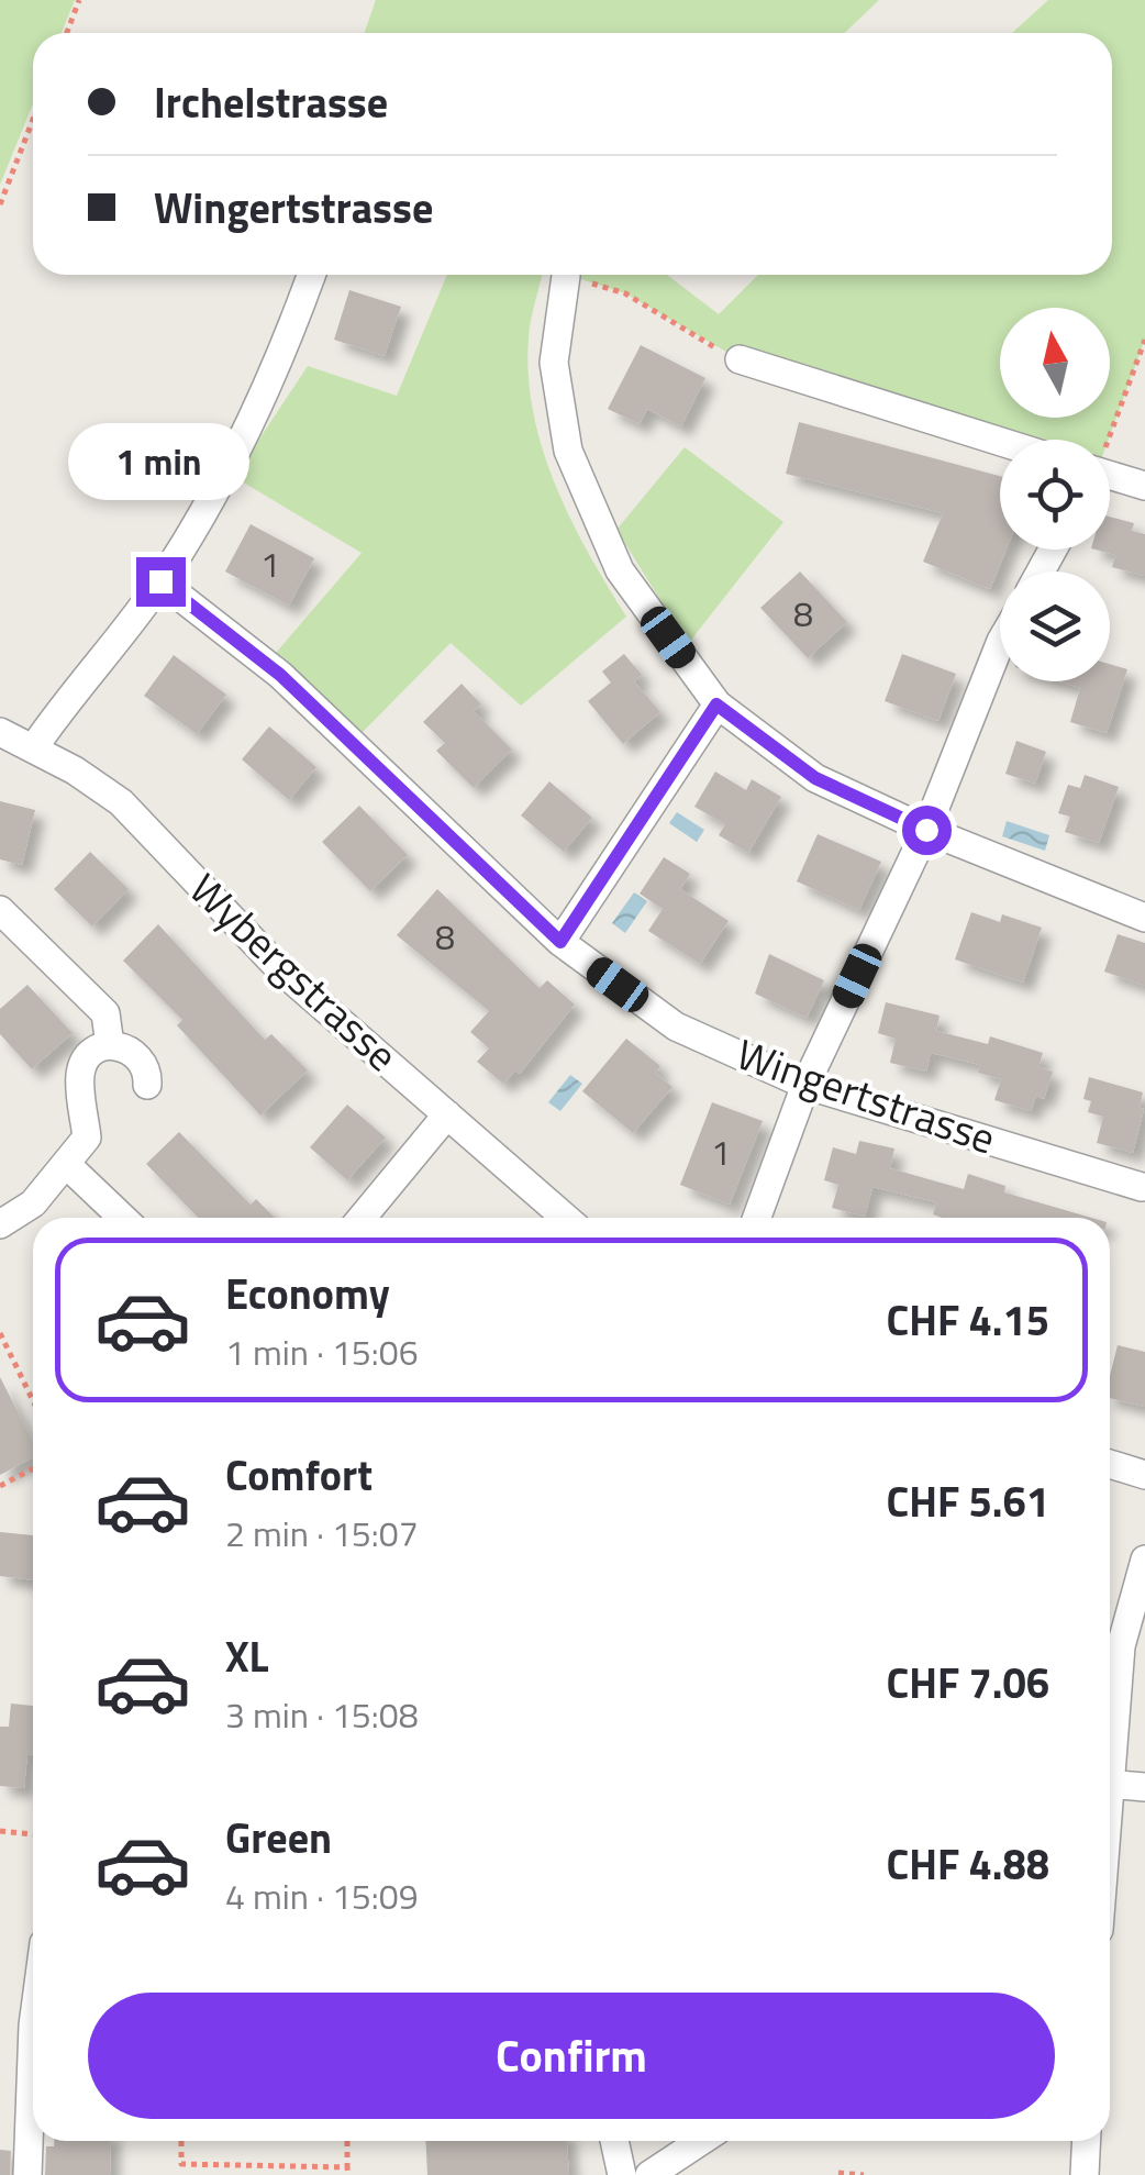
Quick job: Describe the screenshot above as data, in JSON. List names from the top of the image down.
{
  "streets": {
    "street": ["Wybergstrasse", "Wingertstrasse"]
  },
  "house_numbers": [
    "1",
    "8",
    "8",
    "1"
  ],
  "north": "top",
  "page": {
    "banner": ["Irchelstrasse", "Wingertstrasse"],
    "bubble": "1 min",
    "list": [
      {
        "name": "Economy",
        "note": "1 min · 15:06",
        "value": "CHF 4.15"
      },
      {
        "name": "Comfort",
        "note": "2 min · 15:07",
        "value": "CHF 5.61"
      },
      {
        "name": "XL",
        "note": "3 min · 15:08",
        "value": "CHF 7.06"
      },
      {
        "name": "Green",
        "note": "4 min · 15:09",
        "value": "CHF 4.88"
      }
    ],
    "buttons": "Confirm"
  }
}
